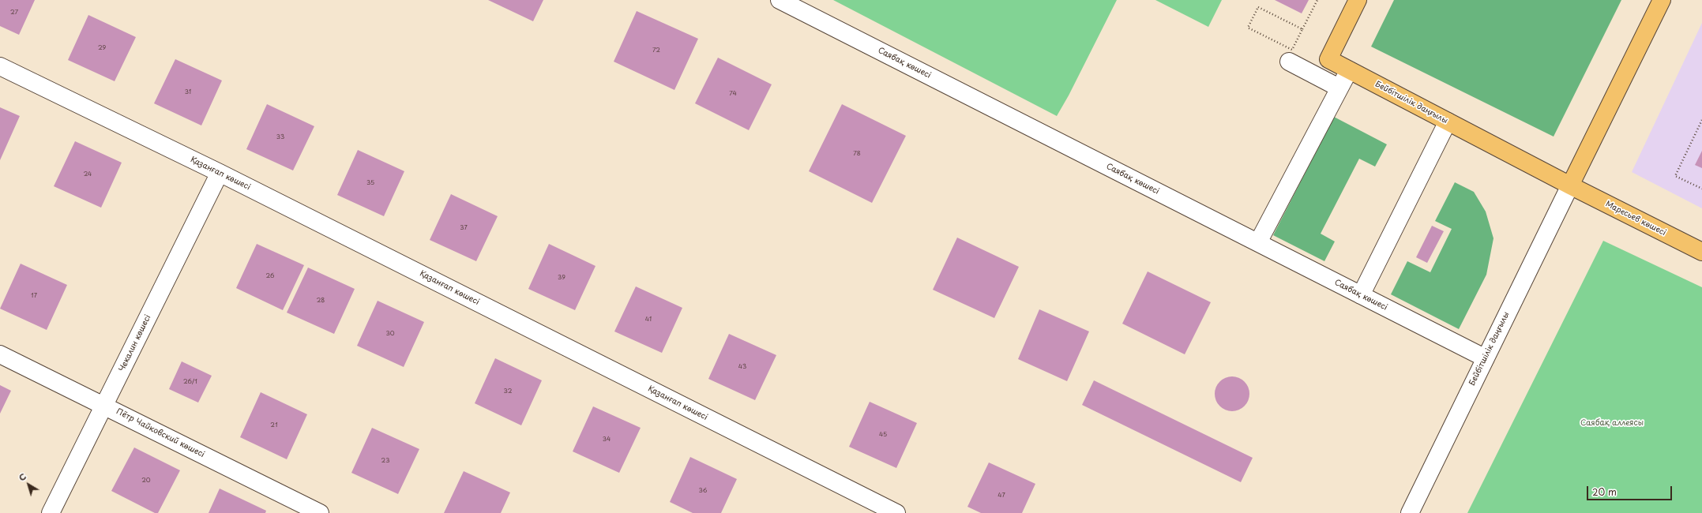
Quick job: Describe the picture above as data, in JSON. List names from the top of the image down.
{
  "streets": {
    "main road": ["Бейбітшілік даңғылы", "Маресьев көшесі"],
    "street": [
      "Саябақ көшесі",
      "Қазанғап көшесі",
      "Чекалин көшесі",
      "Пётр Чайковский көшесі"
    ]
  },
  "crossings": [
    ["Саябақ көшесі", "Бейбітшілік даңғылы"],
    ["Бейбітшілік даңғылы", "Маресьев көшесі"],
    ["Қазанғап көшесі", "Чекалин көшесі"],
    ["Чекалин көшесі", "Пётр Чайковский көшесі"]
  ],
  "parks": ["Саябақ аллеясы"],
  "house_numbers": [
    "27",
    "29",
    "72",
    "31",
    "74",
    "33",
    "78",
    "24",
    "35",
    "37",
    "26",
    "39",
    "17",
    "28",
    "41",
    "30",
    "43",
    "26/1",
    "32",
    "21",
    "45",
    "34",
    "23",
    "20",
    "36",
    "47"
  ],
  "scale_bar": "20 m",
  "north": "top left"
}
